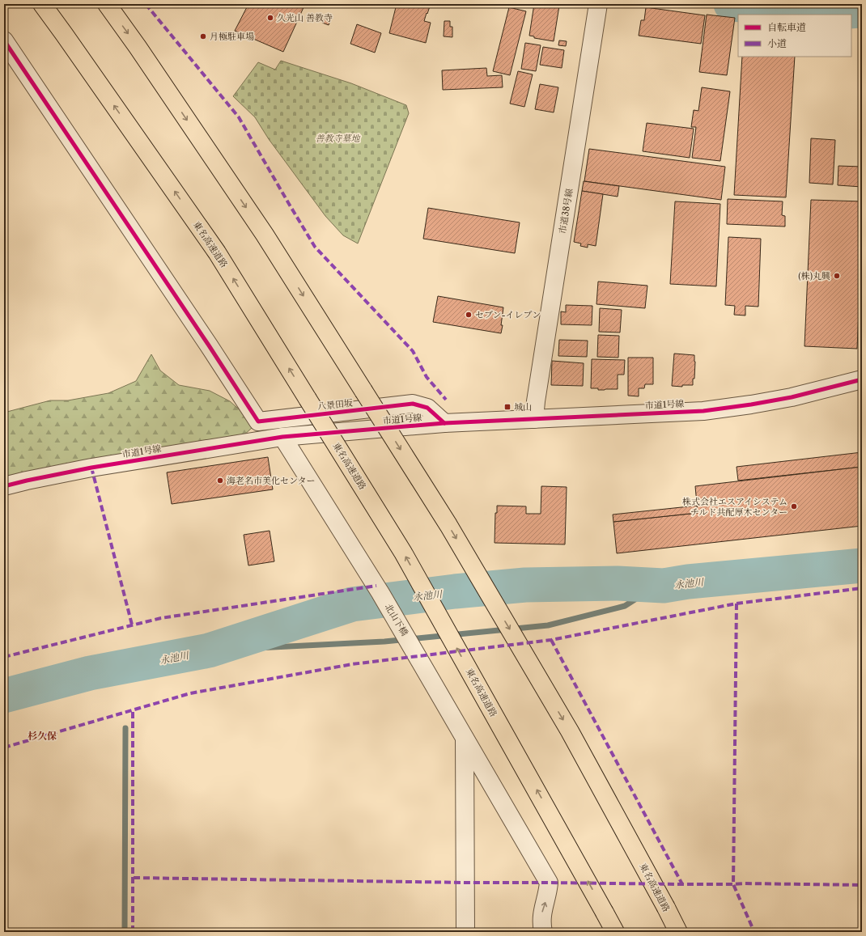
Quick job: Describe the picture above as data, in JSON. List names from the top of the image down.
{
  "streets": {
    "highway": ["東名高速道路"],
    "street": [
      "市道38号線",
      "八景田坂",
      "市道1号線",
      "北山下橋"
    ]
  },
  "crossings": [
    ["市道38号線", "市道1号線"],
    ["八景田坂", "市道1号線"],
    ["市道1号線", "北山下橋"]
  ],
  "districts": ["杉久保"],
  "water": ["永池川"],
  "parks": ["善教寺墓地"],
  "places": {
    "other": [
      "久光山 善教寺",
      "月極駐車場",
      "(株)丸興",
      "セブン-イレブン",
      "海老名市美化センター",
      "株式会社エスアイシステム チルド共配厚木センター"
    ],
    "transit": ["城山"]
  },
  "legend": ["自転車道", "小道"]
}
